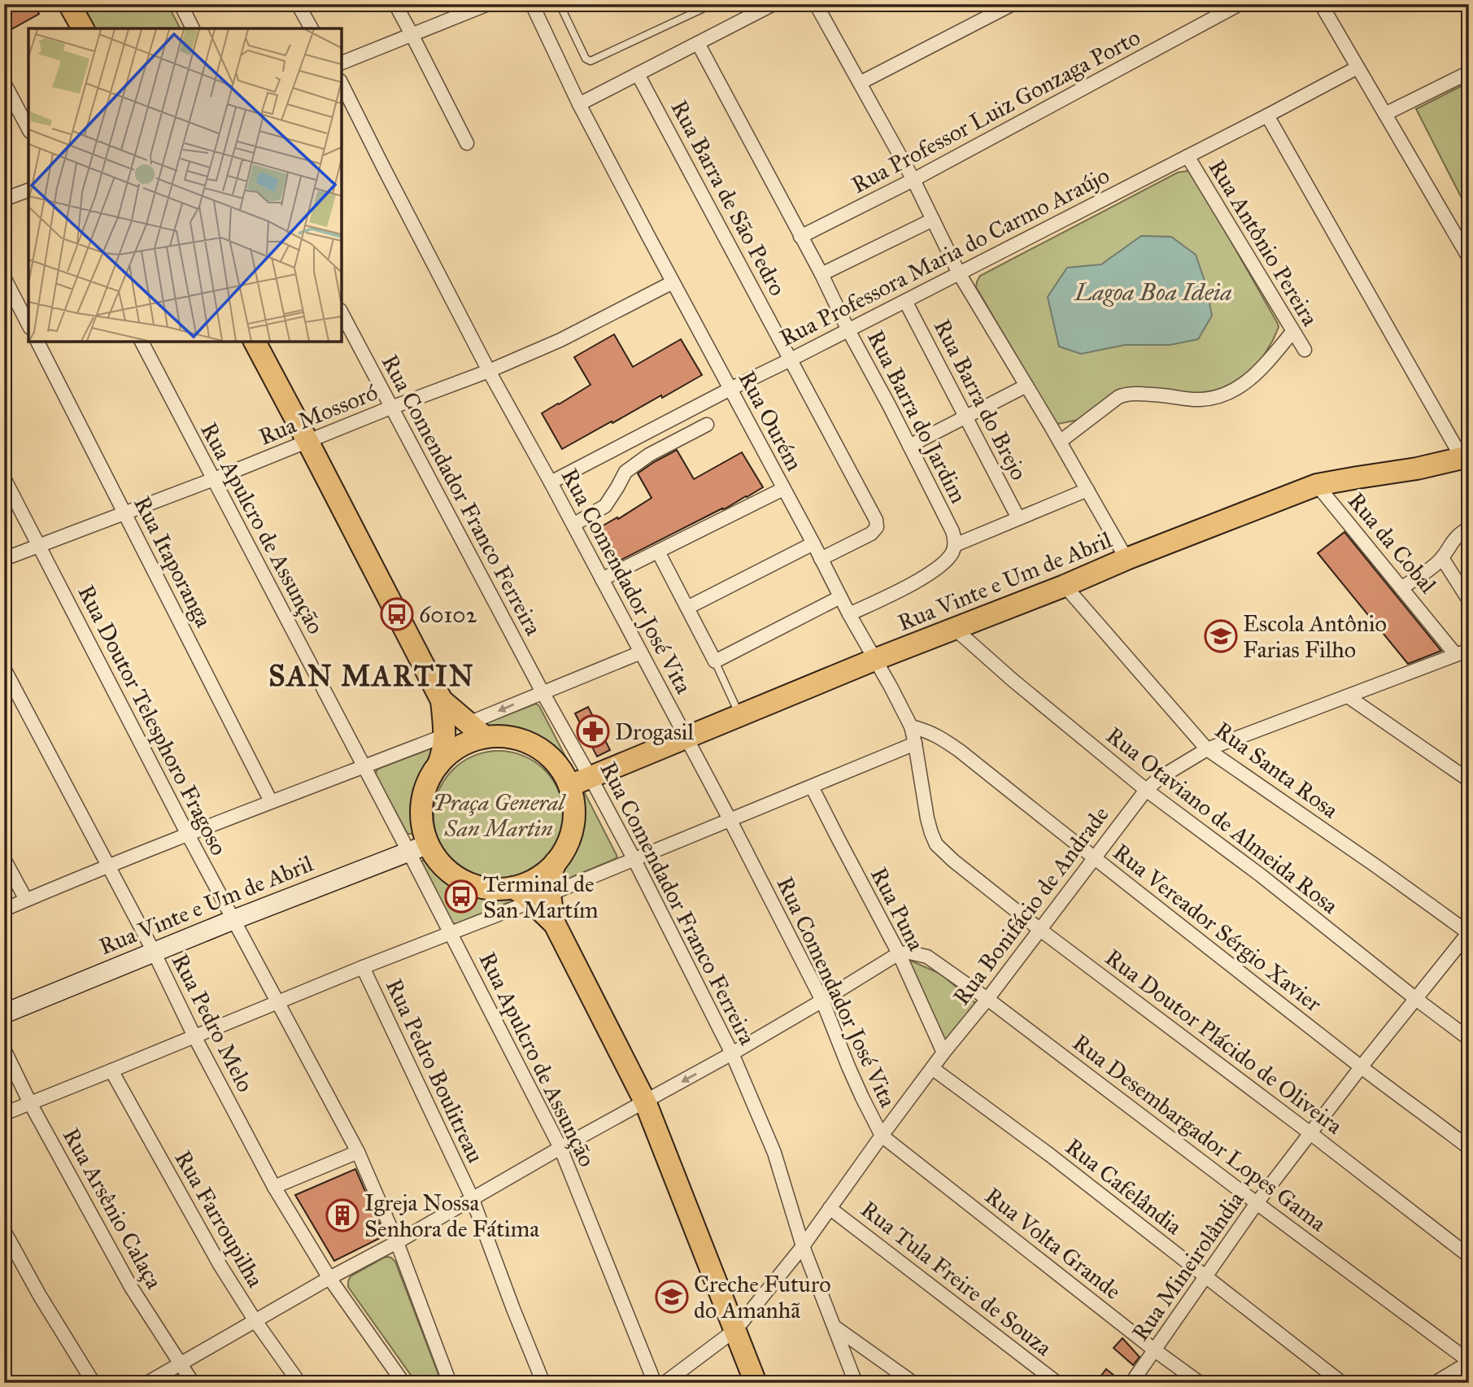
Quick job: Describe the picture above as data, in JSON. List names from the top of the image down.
{
  "streets": {
    "main road": ["Rua Vinte e Um de Abril"],
    "street": [
      "Rua Professor Luiz Gonzaga Porto",
      "Rua Barra de São Pedro",
      "Rua Antônio Pereira",
      "Rua Professora Maria do Carmo Araújo",
      "Rua Barra do Brejo",
      "Rua Mossoró",
      "Rua Barra do Jardim",
      "Rua Ourém",
      "Rua Comendador Franco Ferreira",
      "Rua Apulcro de Assunção",
      "Rua da Cobal",
      "Rua Itaporanga",
      "Rua Comendador José Vita",
      "Rua Doutor Telesphoro Fragoso",
      "Rua Santa Rosa",
      "Rua Otaviano de Almeida Rosa",
      "Rua Bonifácio de Andrade",
      "Rua Puna",
      "Rua Vereador Sérgio Xavier",
      "Rua Pedro Melo",
      "Rua Doutor Plácido de Oliveira",
      "Rua Pedro Boulitreau",
      "Rua Desembargador Lopes Gama",
      "Rua Cafelândia",
      "Rua Arsênio Calaça",
      "Rua Farroupilha",
      "Rua Volta Grande",
      "Rua Mineirolândia",
      "Rua Tula Freire de Souza"
    ]
  },
  "crossings": [
    ["Rua Professor Luiz Gonzaga Porto", "Rua Barra do Jardim"],
    ["Rua Barra de São Pedro", "Rua Professora Maria do Carmo Araújo"],
    ["Rua Barra de São Pedro", "Rua Ourém"],
    ["Rua Antônio Pereira", "Rua Professora Maria do Carmo Araújo"],
    ["Rua Professora Maria do Carmo Araújo", "Rua Barra do Brejo"],
    ["Rua Professora Maria do Carmo Araújo", "Rua Barra do Jardim"],
    ["Rua Professora Maria do Carmo Araújo", "Rua Ourém"],
    ["Rua Professora Maria do Carmo Araújo", "Rua Comendador José Vita"],
    ["Rua Mossoró", "Rua Ourém"],
    ["Rua Mossoró", "Rua Comendador Franco Ferreira"],
    ["Rua Mossoró", "Rua Apulcro de Assunção"],
    ["Rua Mossoró", "Rua Itaporanga"],
    ["Rua Mossoró", "Rua Comendador José Vita"],
    ["Rua Mossoró", "Rua Doutor Telesphoro Fragoso"],
    ["Rua Ourém", "Rua Vinte e Um de Abril"],
    ["Rua Ourém", "Rua Vereador Sérgio Xavier"],
    ["Rua Ourém", "Rua Doutor Plácido de Oliveira"],
    ["Rua Comendador Franco Ferreira", "Rua Vinte e Um de Abril"],
    ["Rua Comendador Franco Ferreira", "Rua Bonifácio de Andrade"],
    ["Rua Apulcro de Assunção", "Rua Vinte e Um de Abril"],
    ["Rua da Cobal", "Rua Vinte e Um de Abril"],
    ["Rua da Cobal", "Rua Bonifácio de Andrade"],
    ["Rua Comendador José Vita", "Rua Vinte e Um de Abril"],
    ["Rua Comendador José Vita", "Rua Bonifácio de Andrade"],
    ["Rua Comendador José Vita", "Rua Volta Grande"],
    ["Rua Vinte e Um de Abril", "Rua Doutor Telesphoro Fragoso"],
    ["Rua Vinte e Um de Abril", "Rua Santa Rosa"],
    ["Rua Vinte e Um de Abril", "Rua Otaviano de Almeida Rosa"],
    ["Rua Vinte e Um de Abril", "Rua Pedro Melo"],
    ["Rua Santa Rosa", "Rua Bonifácio de Andrade"],
    ["Rua Santa Rosa", "Rua Mineirolândia"],
    ["Rua Otaviano de Almeida Rosa", "Rua Bonifácio de Andrade"],
    ["Rua Otaviano de Almeida Rosa", "Rua Mineirolândia"],
    ["Rua Bonifácio de Andrade", "Rua Puna"],
    ["Rua Bonifácio de Andrade", "Rua Vereador Sérgio Xavier"],
    ["Rua Bonifácio de Andrade", "Rua Doutor Plácido de Oliveira"],
    ["Rua Bonifácio de Andrade", "Rua Desembargador Lopes Gama"],
    ["Rua Bonifácio de Andrade", "Rua Cafelândia"],
    ["Rua Bonifácio de Andrade", "Rua Volta Grande"],
    ["Rua Bonifácio de Andrade", "Rua Tula Freire de Souza"],
    ["Rua Puna", "Rua Desembargador Lopes Gama"],
    ["Rua Vereador Sérgio Xavier", "Rua Mineirolândia"],
    ["Rua Doutor Plácido de Oliveira", "Rua Mineirolândia"],
    ["Rua Desembargador Lopes Gama", "Rua Mineirolândia"],
    ["Rua Cafelândia", "Rua Mineirolândia"],
    ["Rua Volta Grande", "Rua Mineirolândia"]
  ],
  "districts": ["SAN MARTIN"],
  "water": ["Lagoa Boa Ideia"],
  "parks": ["Praça General San Martin"],
  "places": {
    "bus stop": ["60102", "Terminal de San Martím"],
    "school or university": ["Escola Antônio Farias Filho", "Creche Futuro do Amanhã"],
    "pharmacy": ["Drogasil"],
    "building": ["Igreja Nossa Senhora de Fátima"]
  }
}
